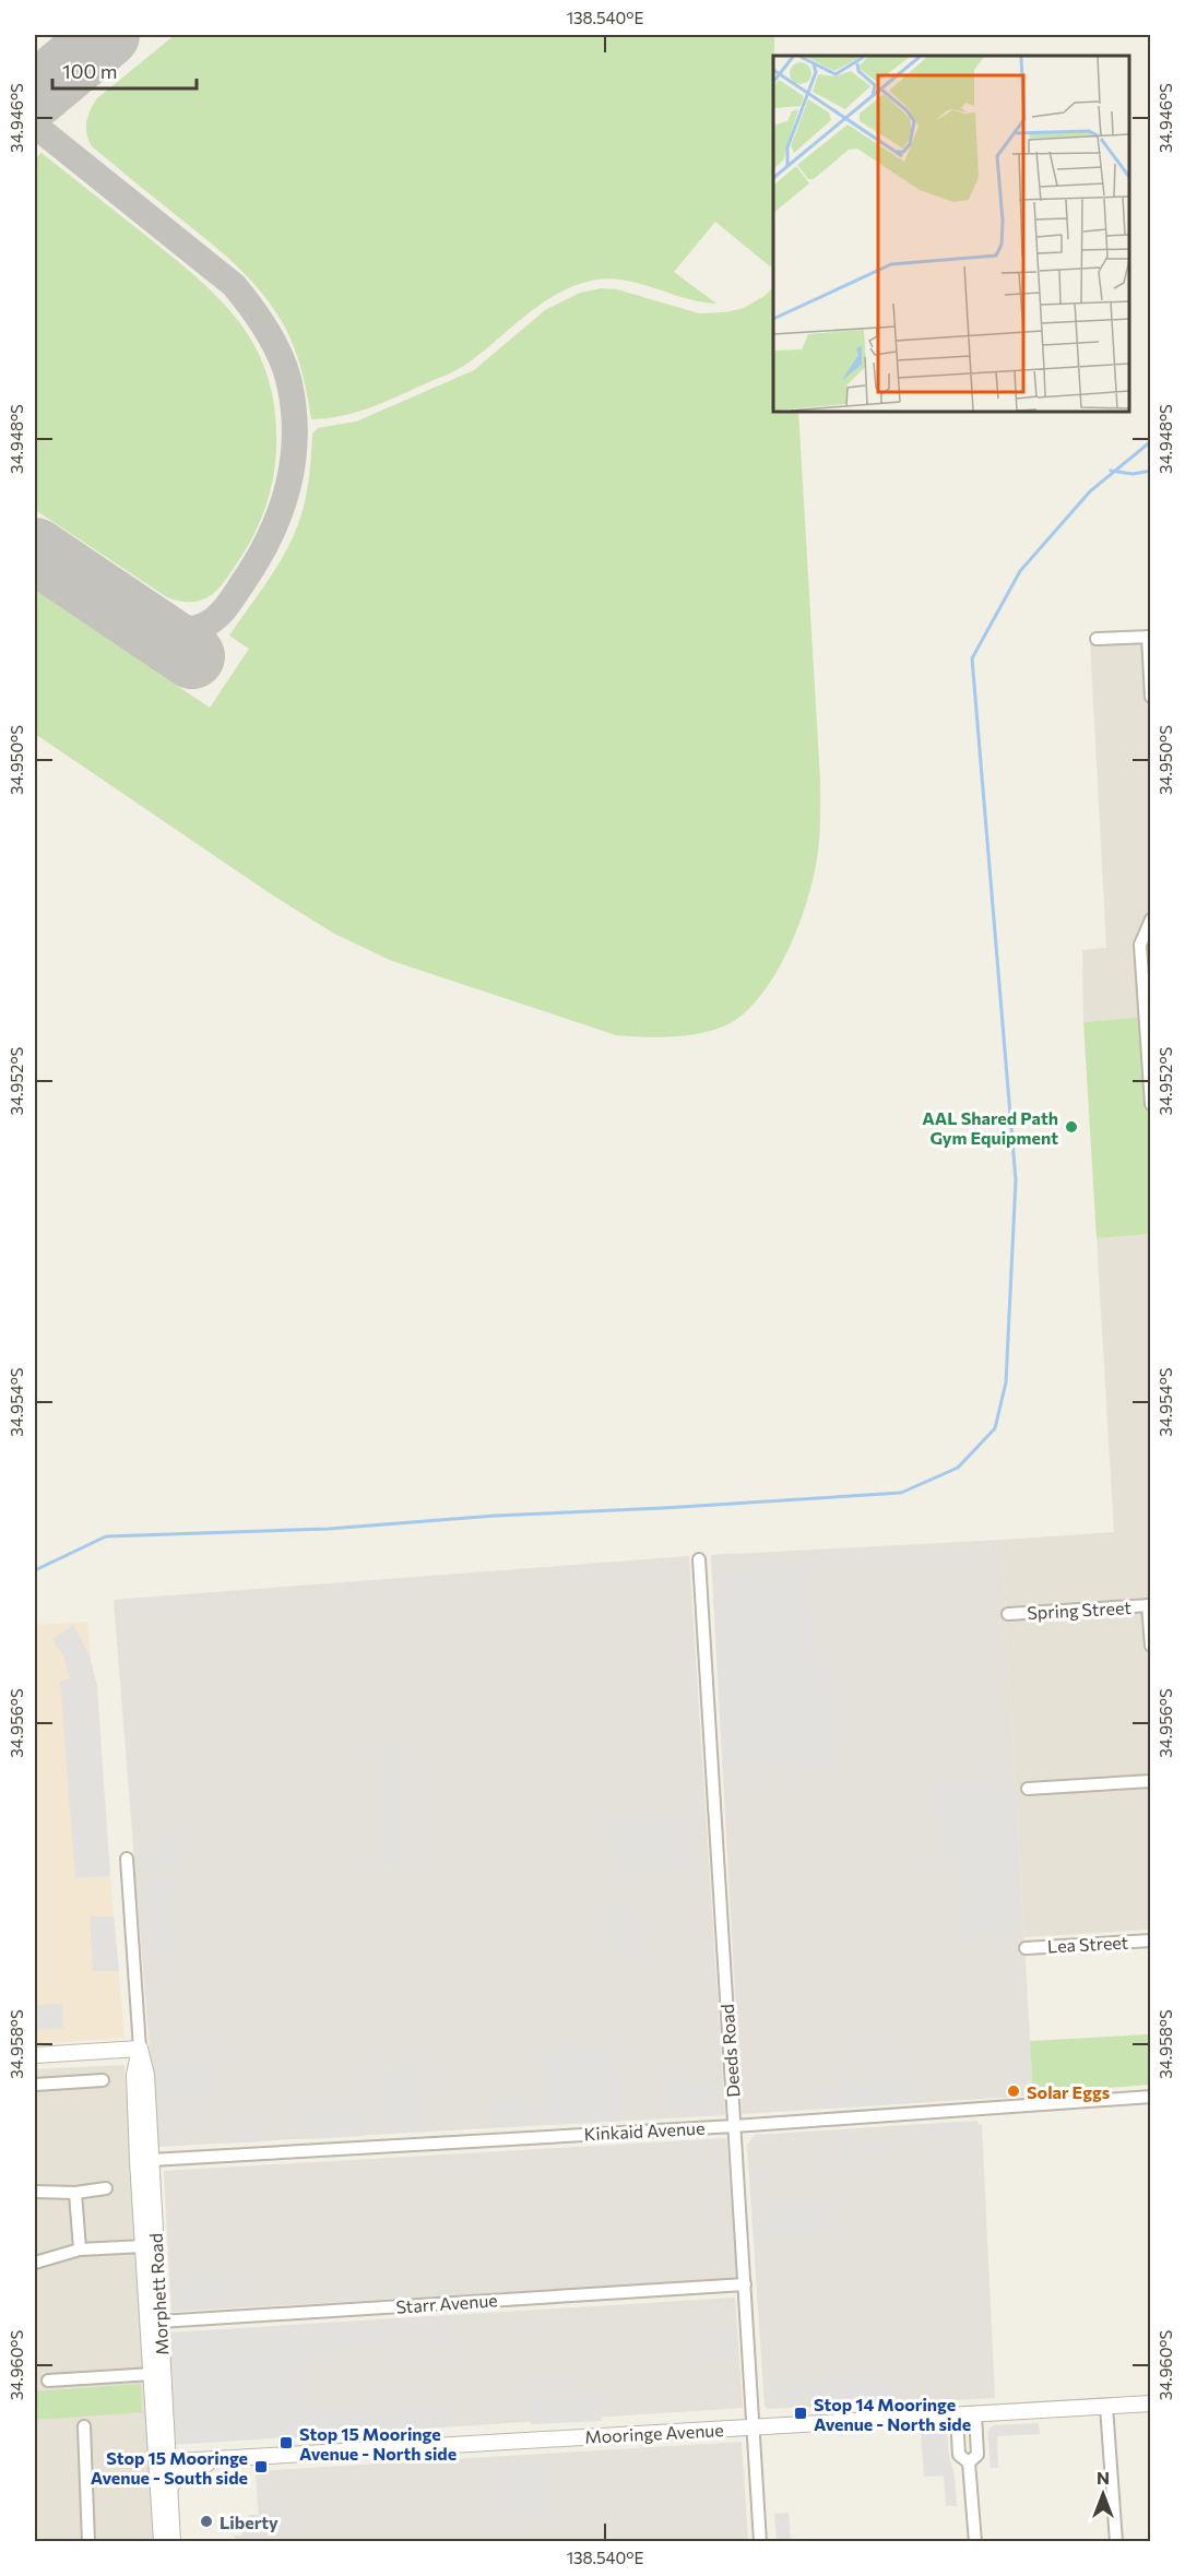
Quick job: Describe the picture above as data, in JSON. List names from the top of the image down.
{
  "streets": {
    "street": [
      "Spring Street",
      "Lea Street",
      "Deeds Road",
      "Kinkaid Avenue",
      "Morphett Road",
      "Starr Avenue",
      "Mooringe Avenue"
    ]
  },
  "crossings": [
    ["Deeds Road", "Kinkaid Avenue"],
    ["Deeds Road", "Starr Avenue"],
    ["Deeds Road", "Mooringe Avenue"],
    ["Kinkaid Avenue", "Morphett Road"],
    ["Morphett Road", "Starr Avenue"],
    ["Morphett Road", "Mooringe Avenue"]
  ],
  "places": {
    "other": ["AAL Shared Path Gym Equipment", "Solar Eggs", "Liberty"],
    "transit": ["Stop 14 Mooringe Avenue - North side", "Stop 15 Mooringe Avenue - North side", "Stop 15 Mooringe Avenue - South side"]
  },
  "scale_bar": "100 m",
  "north": "top",
  "coordinates": [
    "138.540°E",
    "34.946°S",
    "34.948°S",
    "34.950°S",
    "34.952°S",
    "34.954°S",
    "34.956°S",
    "34.958°S",
    "34.960°S"
  ]
}
